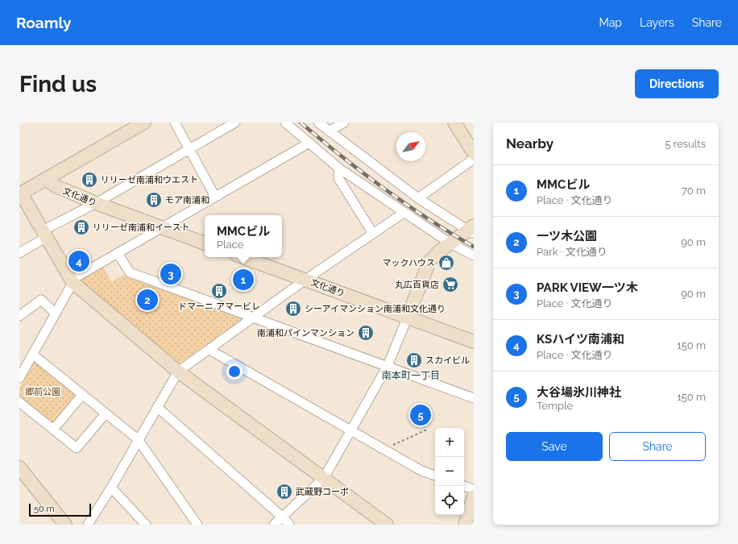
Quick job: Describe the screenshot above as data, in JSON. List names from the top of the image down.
{
  "streets": {
    "street": ["文化通り"]
  },
  "districts": ["南本町一丁目"],
  "parks": ["郷前公園"],
  "places": {
    "building": [
      "リリーゼ南浦和ウエスト",
      "モア南浦和",
      "リリーゼ南浦和イースト",
      "ドマーニ アマービレ",
      "シーアイマンション南浦和文化通り",
      "南浦和パインマンション",
      "スカイビル",
      "武蔵野コーポ"
    ],
    "shop": ["マックハウス"],
    "supermarket": ["丸広百貨店"]
  },
  "scale_bar": "50 m",
  "north": "top right",
  "page": {
    "header": "Roamly",
    "nav": ["Map", "Layers", "Share"],
    "buttons": [
      "Directions",
      ["Save", "Share"]
    ],
    "title": "Find us",
    "heading": ["Nearby", "5 results"],
    "list": [
      {
        "mark": "1",
        "name": "MMCビル",
        "note": "Place · 文化通り",
        "value": "70 m"
      },
      {
        "mark": "2",
        "name": "一ツ木公園",
        "note": "Park · 文化通り",
        "value": "90 m"
      },
      {
        "mark": "3",
        "name": "PARK VIEW一ツ木",
        "note": "Place · 文化通り",
        "value": "90 m"
      },
      {
        "mark": "4",
        "name": "KSハイツ南浦和",
        "note": "Place · 文化通り",
        "value": "150 m"
      },
      {
        "mark": "5",
        "name": "大谷場氷川神社",
        "note": "Temple",
        "value": "150 m"
      }
    ],
    "popup": ["MMCビル", "Place"],
    "pins": [
      "4",
      "3",
      "1",
      "2",
      "5"
    ],
    "map_buttons": ["+", "−"],
    "scale": "50 m"
  }
}
